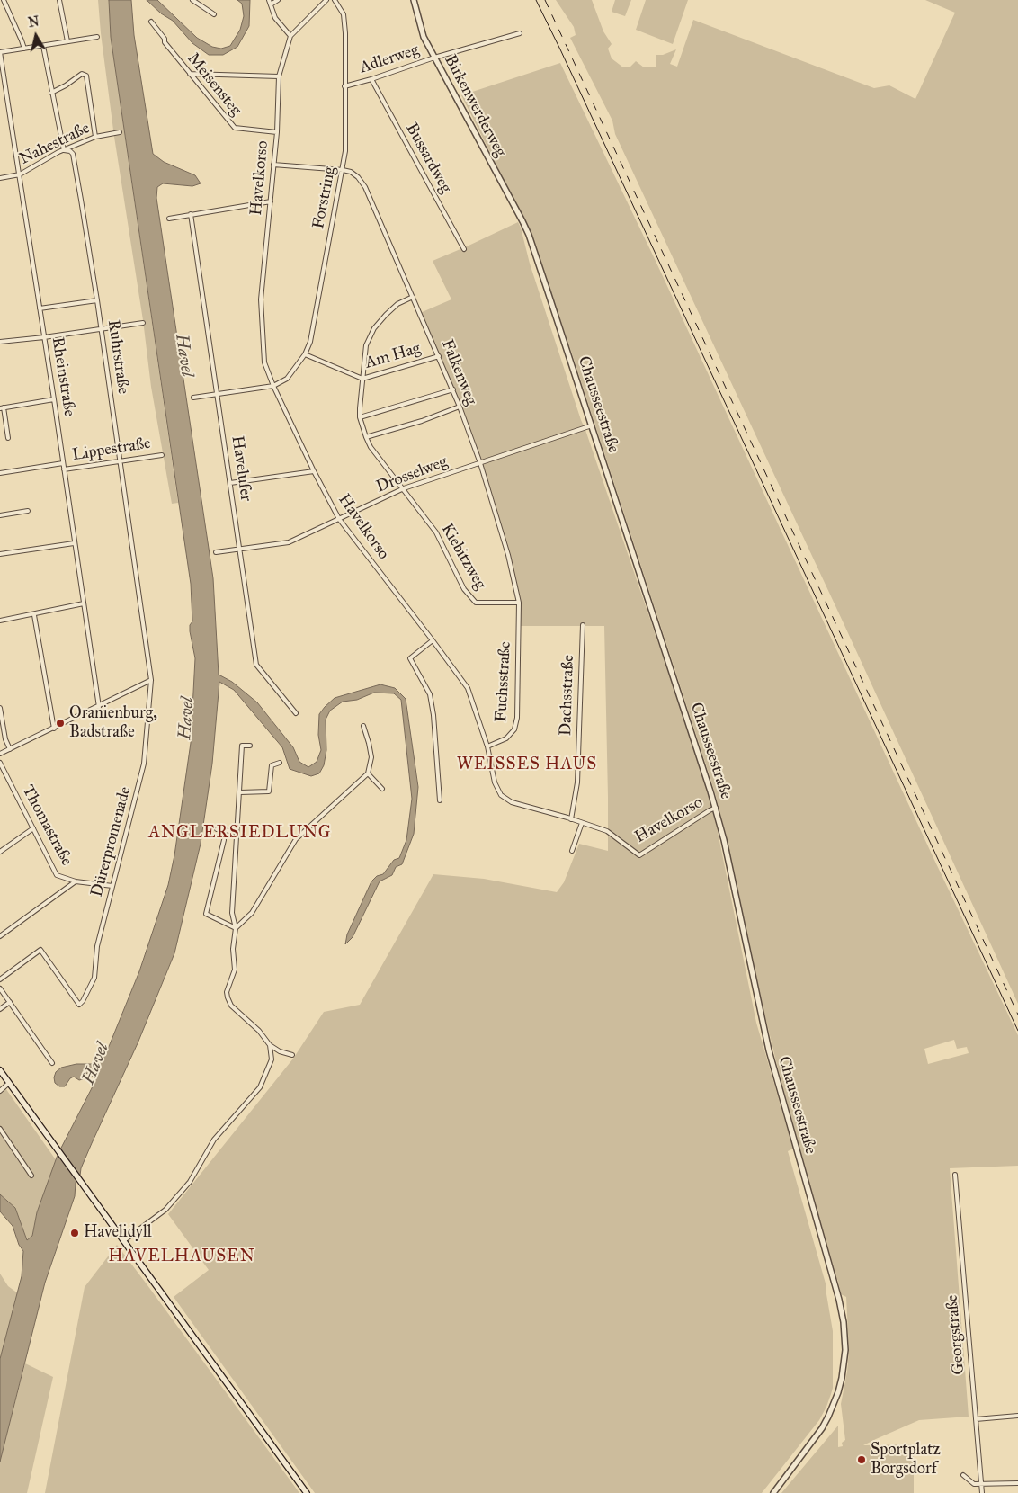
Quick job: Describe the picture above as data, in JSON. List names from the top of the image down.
{
  "streets": {
    "street": [
      "Adlerweg",
      "Meisensteg",
      "Birkenwerderweg",
      "Nahestraße",
      "Bussardweg",
      "Havelkorso",
      "Forstring",
      "Am Hag",
      "Ruhrstraße",
      "Falkenweg",
      "Rheinstraße",
      "Chausseestraße",
      "Lippestraße",
      "Havelufer",
      "Drosselweg",
      "Kiebitzweg",
      "Fuchsstraße",
      "Dachsstraße",
      "Thomastraße",
      "Dürerpromenade",
      "Georgstraße"
    ]
  },
  "crossings": [
    ["Adlerweg", "Birkenwerderweg"],
    ["Adlerweg", "Bussardweg"],
    ["Adlerweg", "Forstring"],
    ["Meisensteg", "Havelkorso"],
    ["Birkenwerderweg", "Chausseestraße"],
    ["Nahestraße", "Ruhrstraße"],
    ["Nahestraße", "Rheinstraße"],
    ["Havelkorso", "Forstring"],
    ["Havelkorso", "Chausseestraße"],
    ["Havelkorso", "Drosselweg"],
    ["Havelkorso", "Fuchsstraße"],
    ["Havelkorso", "Dachsstraße"],
    ["Forstring", "Am Hag"],
    ["Forstring", "Falkenweg"],
    ["Am Hag", "Falkenweg"],
    ["Ruhrstraße", "Lippestraße"],
    ["Ruhrstraße", "Dürerpromenade"],
    ["Falkenweg", "Drosselweg"],
    ["Falkenweg", "Kiebitzweg"],
    ["Falkenweg", "Fuchsstraße"],
    ["Rheinstraße", "Lippestraße"],
    ["Chausseestraße", "Drosselweg"],
    ["Havelufer", "Drosselweg"],
    ["Drosselweg", "Kiebitzweg"],
    ["Kiebitzweg", "Fuchsstraße"],
    ["Thomastraße", "Dürerpromenade"]
  ],
  "districts": ["WEISSES HAUS", "ANGLERSIEDLUNG", "HAVELHAUSEN"],
  "water": ["Havel"],
  "places": ["Oranienburg, Badstraße", "Havelidyll", "Sportplatz Borgsdorf"],
  "north": "top"
}
